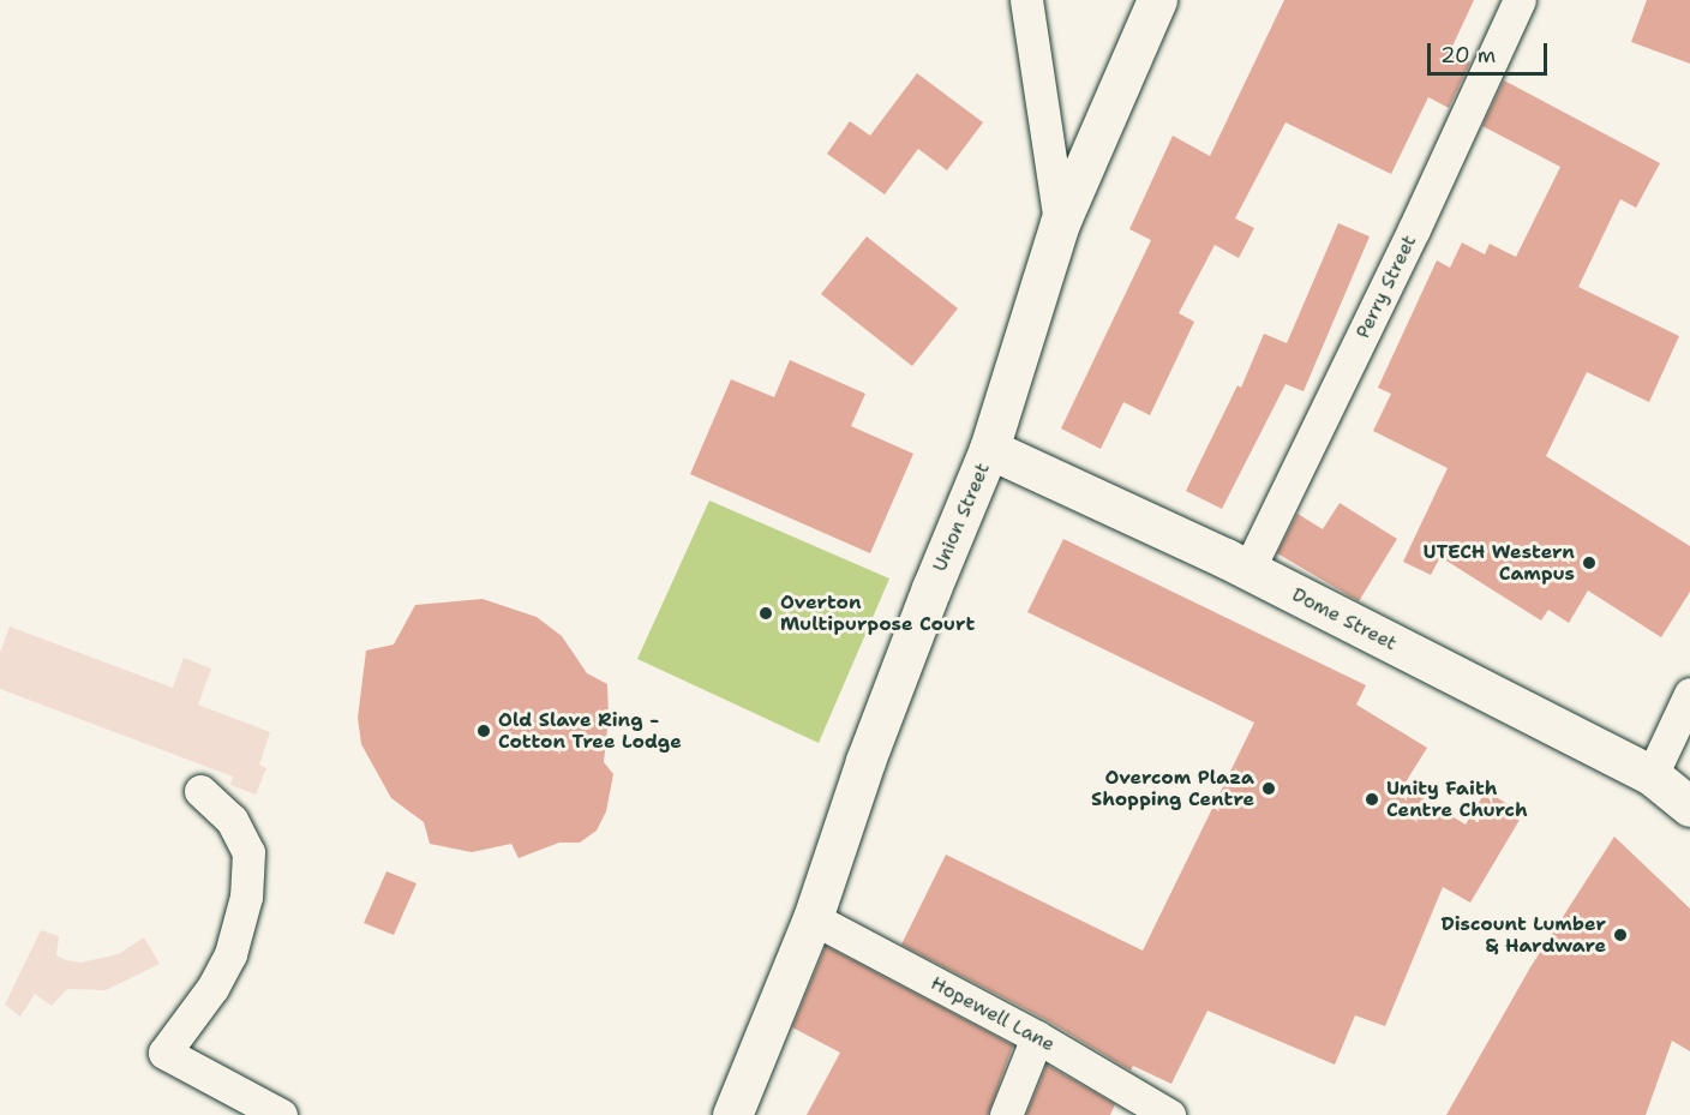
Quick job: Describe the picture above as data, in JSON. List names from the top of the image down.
{
  "streets": {
    "street": [
      "Perry Street",
      "Union Street",
      "Dome Street",
      "Hopewell Lane"
    ]
  },
  "crossings": [
    ["Perry Street", "Dome Street"],
    ["Union Street", "Dome Street"],
    ["Union Street", "Hopewell Lane"]
  ],
  "places": [
    "UTECH Western Campus",
    "Overton Multipurpose Court",
    "Old Slave Ring - Cotton Tree Lodge",
    "Overcom Plaza Shopping Centre",
    "Unity Faith Centre Church",
    "Discount Lumber & Hardware"
  ],
  "scale_bar": "20 m"
}
